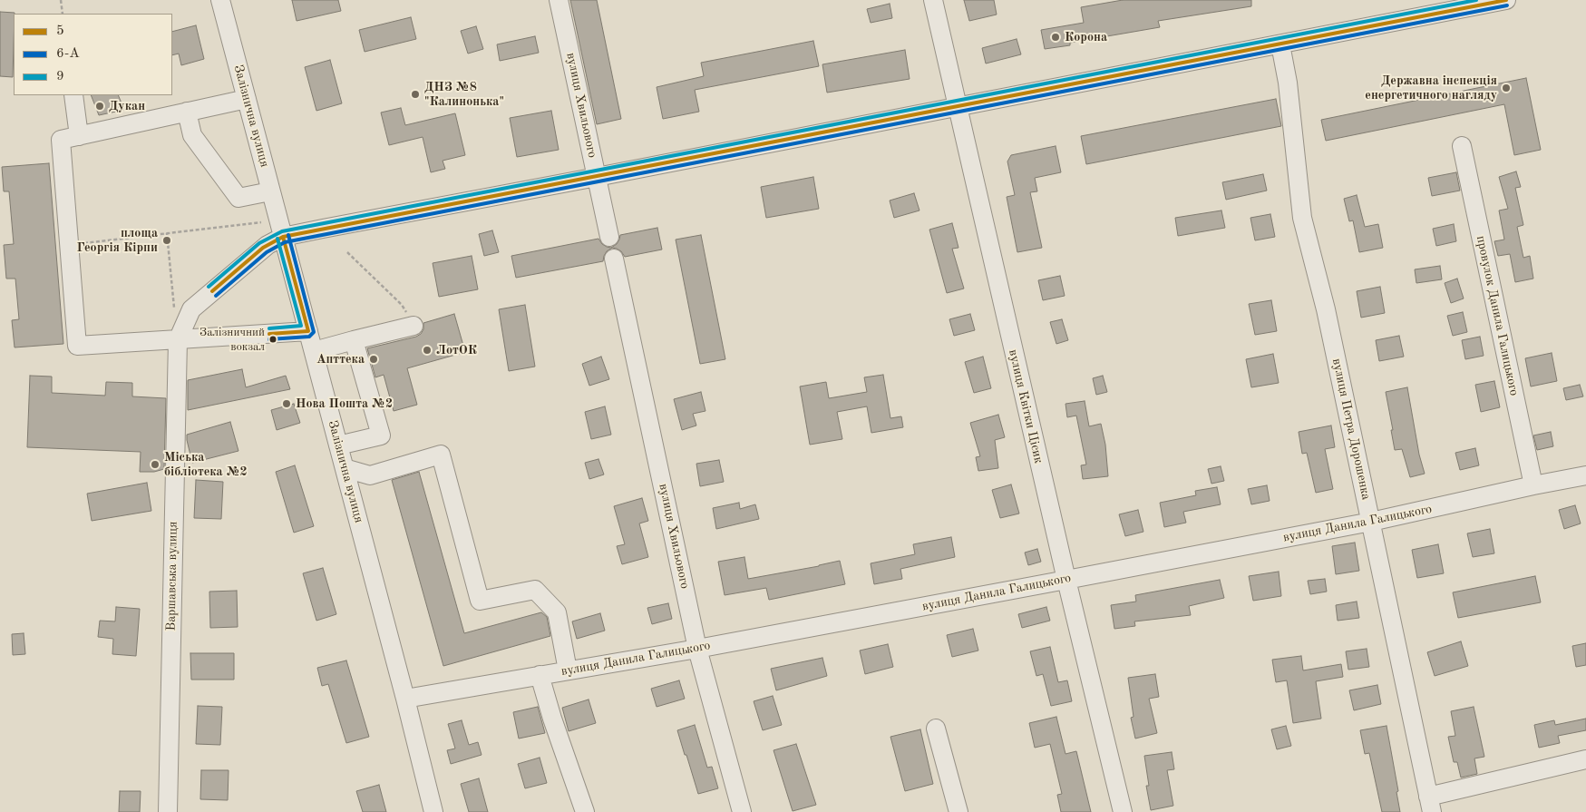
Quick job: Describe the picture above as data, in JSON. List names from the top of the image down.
{
  "streets": {
    "street": [
      "вулиця Хвильового",
      "Залізнична вулиця",
      "провулок Данила Галицького",
      "вулиця Квітки Цісик",
      "вулиця Петра Дорошенка",
      "вулиця Данила Галицького",
      "Варшавська вулиця"
    ]
  },
  "crossings": [
    ["вулиця Хвильового", "вулиця Данила Галицького"],
    ["Залізнична вулиця", "вулиця Данила Галицького"],
    ["провулок Данила Галицького", "вулиця Данила Галицького"],
    ["вулиця Квітки Цісик", "вулиця Данила Галицького"],
    ["вулиця Петра Дорошенка", "вулиця Данила Галицького"]
  ],
  "places": [
    "Корона",
    "Державна інспекція енергетичного нагляду",
    "ДНЗ №8 \"Калинонька\"",
    "Дукан",
    "площа Георгія Кірпи",
    "Залізничний вокзал",
    "ЛотОК",
    "Апттека",
    "Нова Пошта №2",
    "Міська бібліотека №2"
  ],
  "lines": ["transit line 5", "transit line 9", "transit line 6-А"],
  "legend": ["5", "6-А", "9"]
}
